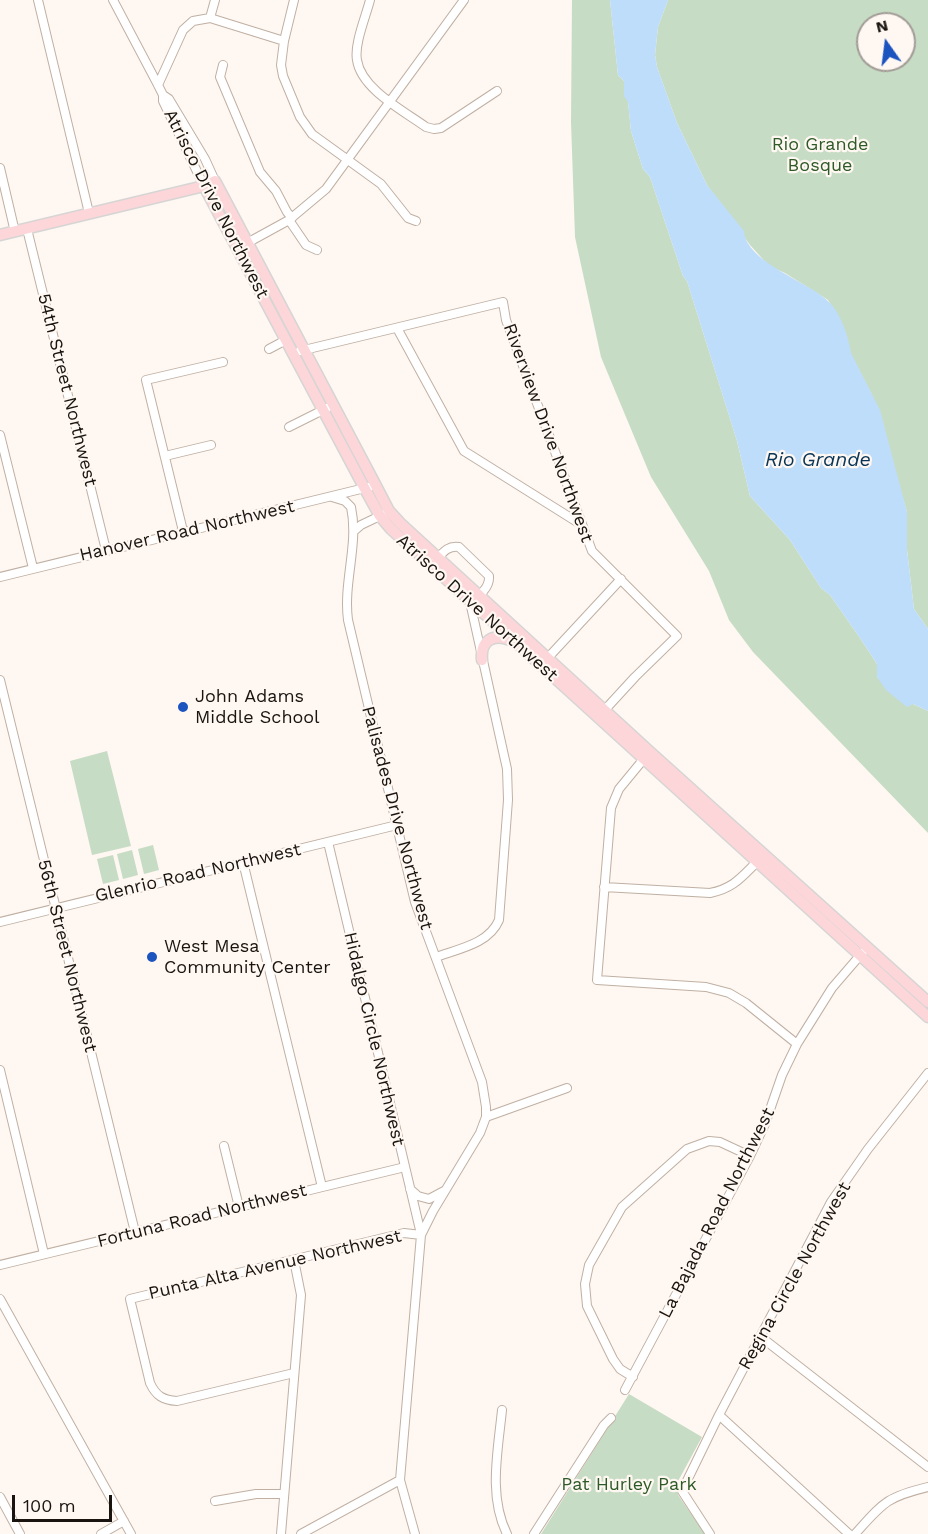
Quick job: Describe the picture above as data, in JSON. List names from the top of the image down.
{
  "streets": {
    "main road": ["Atrisco Drive Northwest"],
    "street": [
      "54th Street Northwest",
      "Riverview Drive Northwest",
      "Hanover Road Northwest",
      "Palisades Drive Northwest",
      "Glenrio Road Northwest",
      "56th Street Northwest",
      "Hidalgo Circle Northwest",
      "La Bajada Road Northwest",
      "Fortuna Road Northwest",
      "Punta Alta Avenue Northwest",
      "Regina Circle Northwest"
    ]
  },
  "crossings": [
    ["Atrisco Drive Northwest", "Riverview Drive Northwest"],
    ["Atrisco Drive Northwest", "Hanover Road Northwest"],
    ["Atrisco Drive Northwest", "La Bajada Road Northwest"],
    ["54th Street Northwest", "Hanover Road Northwest"],
    ["Palisades Drive Northwest", "Glenrio Road Northwest"],
    ["Palisades Drive Northwest", "Hidalgo Circle Northwest"],
    ["Palisades Drive Northwest", "Punta Alta Avenue Northwest"],
    ["Glenrio Road Northwest", "56th Street Northwest"],
    ["Glenrio Road Northwest", "Hidalgo Circle Northwest"],
    ["56th Street Northwest", "Fortuna Road Northwest"],
    ["Hidalgo Circle Northwest", "Fortuna Road Northwest"],
    ["Hidalgo Circle Northwest", "Punta Alta Avenue Northwest"]
  ],
  "water": ["Rio Grande"],
  "parks": ["Rio Grande Bosque", "Pat Hurley Park"],
  "places": ["John Adams Middle School", "West Mesa Community Center"],
  "scale_bar": "100 m",
  "north": "top"
}
